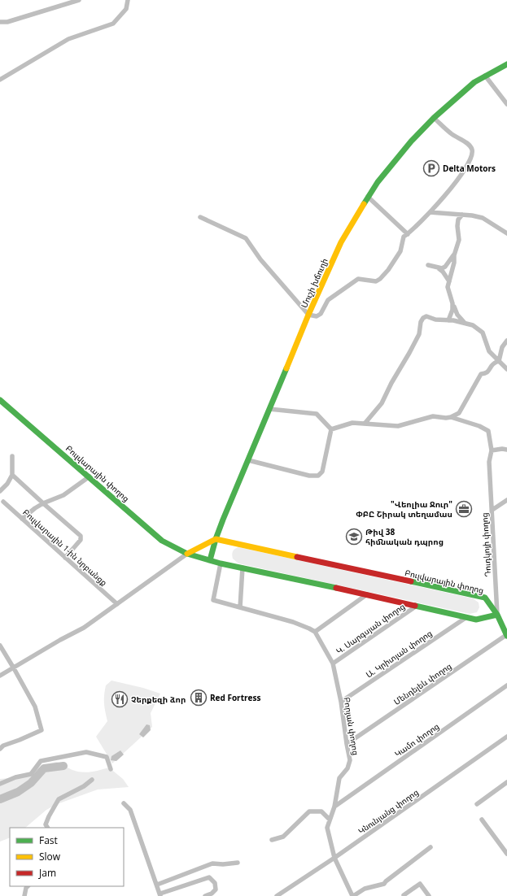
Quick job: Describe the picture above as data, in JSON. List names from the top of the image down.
{
  "streets": {
    "street": [
      "Մուշի խճուղի",
      "Բուլվարային փողոց",
      "Դուդկոյի փողոց",
      "Բուլվարային 1-ին նրբանցք",
      "Կ. Սարգսյան փողոց",
      "Ա. Կրիտյան փողոց",
      "Մենդելեև փողոց",
      "Բորյան փողոց",
      "Կամո փողոց",
      "Կնունյանց փողոց"
    ]
  },
  "crossings": [
    ["Մուշի խճուղի", "Բուլվարային փողոց"],
    ["Բուլվարային փողոց", "Դուդկոյի փողոց"],
    ["Բուլվարային փողոց", "Կ. Սարգսյան փողոց"],
    ["Բուլվարային փողոց", "Ա. Կրիտյան փողոց"],
    ["Դուդկոյի փողոց", "Մենդելեև փողոց"],
    ["Կ. Սարգսյան փողոց", "Բորյան փողոց"],
    ["Ա. Կրիտյան փողոց", "Բորյան փողոց"],
    ["Մենդելեև փողոց", "Բորյան փողոց"],
    ["Բորյան փողոց", "Կամո փողոց"],
    ["Բորյան փողոց", "Կնունյանց փողոց"]
  ],
  "places": {
    "parking": ["Delta Motors"],
    "office": ["\"Վեոլիա Ջուր\" ՓԲԸ Շիրակ տեղամաս"],
    "school or university": ["Թիվ 38 հիմնական դպրոց"],
    "building": ["Red Fortress"],
    "restaurant": ["Չերքեզի ձոր"]
  },
  "legend": ["Fast", "Slow", "Jam"]
}
